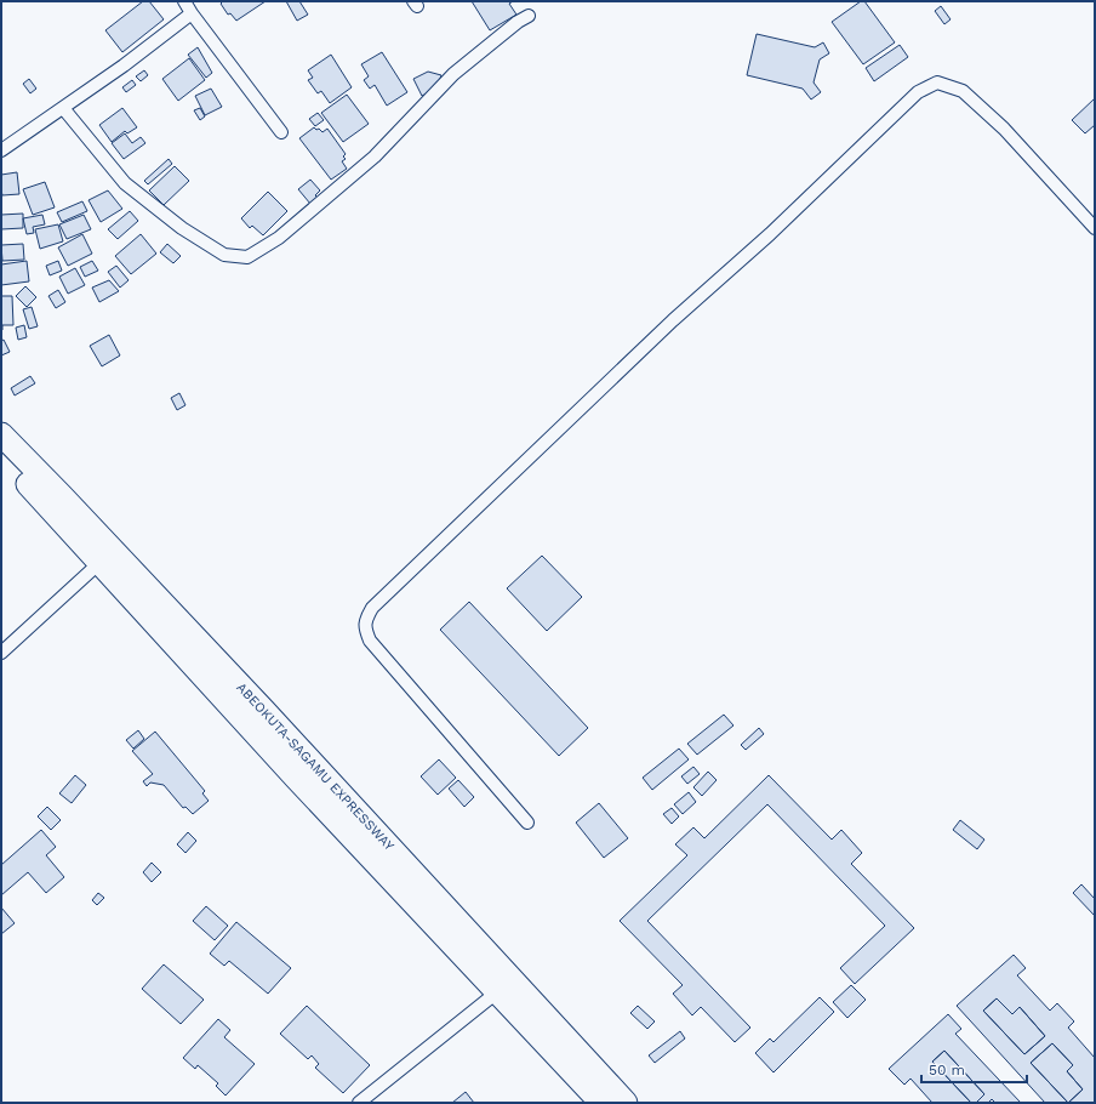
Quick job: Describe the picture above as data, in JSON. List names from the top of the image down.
{
  "streets": {
    "highway": ["ABEOKUTA-SAGAMU EXPRESSWAY"]
  },
  "scale_bar": "50 m"
}
